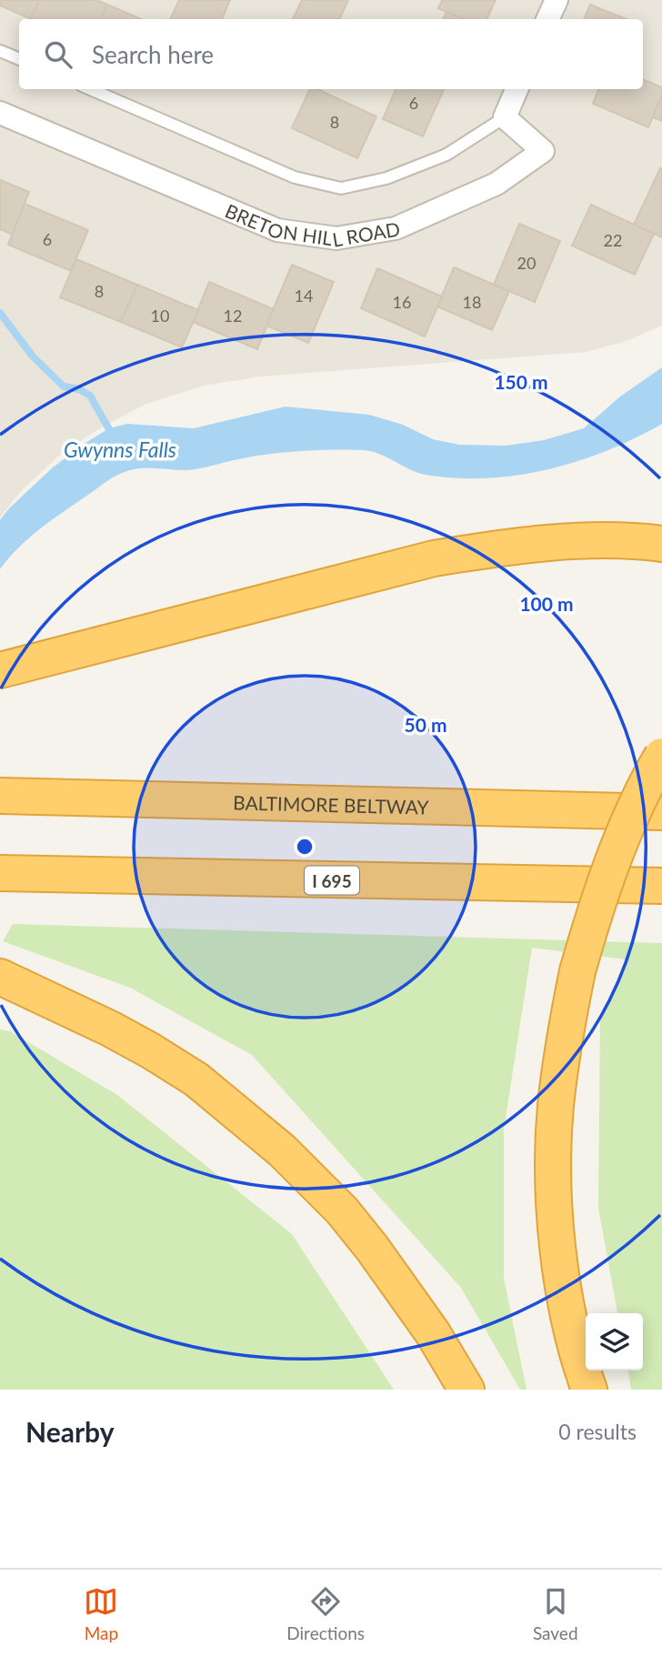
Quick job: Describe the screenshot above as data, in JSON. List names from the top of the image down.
{
  "streets": {
    "highway": ["BALTIMORE BELTWAY", "I 695"],
    "street": ["BRETON HILL ROAD"]
  },
  "water": ["Gwynns Falls"],
  "house_numbers": [
    "6",
    "8",
    "6",
    "22",
    "20",
    "8",
    "14",
    "16",
    "18",
    "10",
    "12"
  ],
  "page": {
    "search": "Search here",
    "heading": ["Nearby", "0 results"],
    "nav": ["Map", "Directions", "Saved"]
  },
  "rings": ["150 m", "100 m", "50 m"]
}
